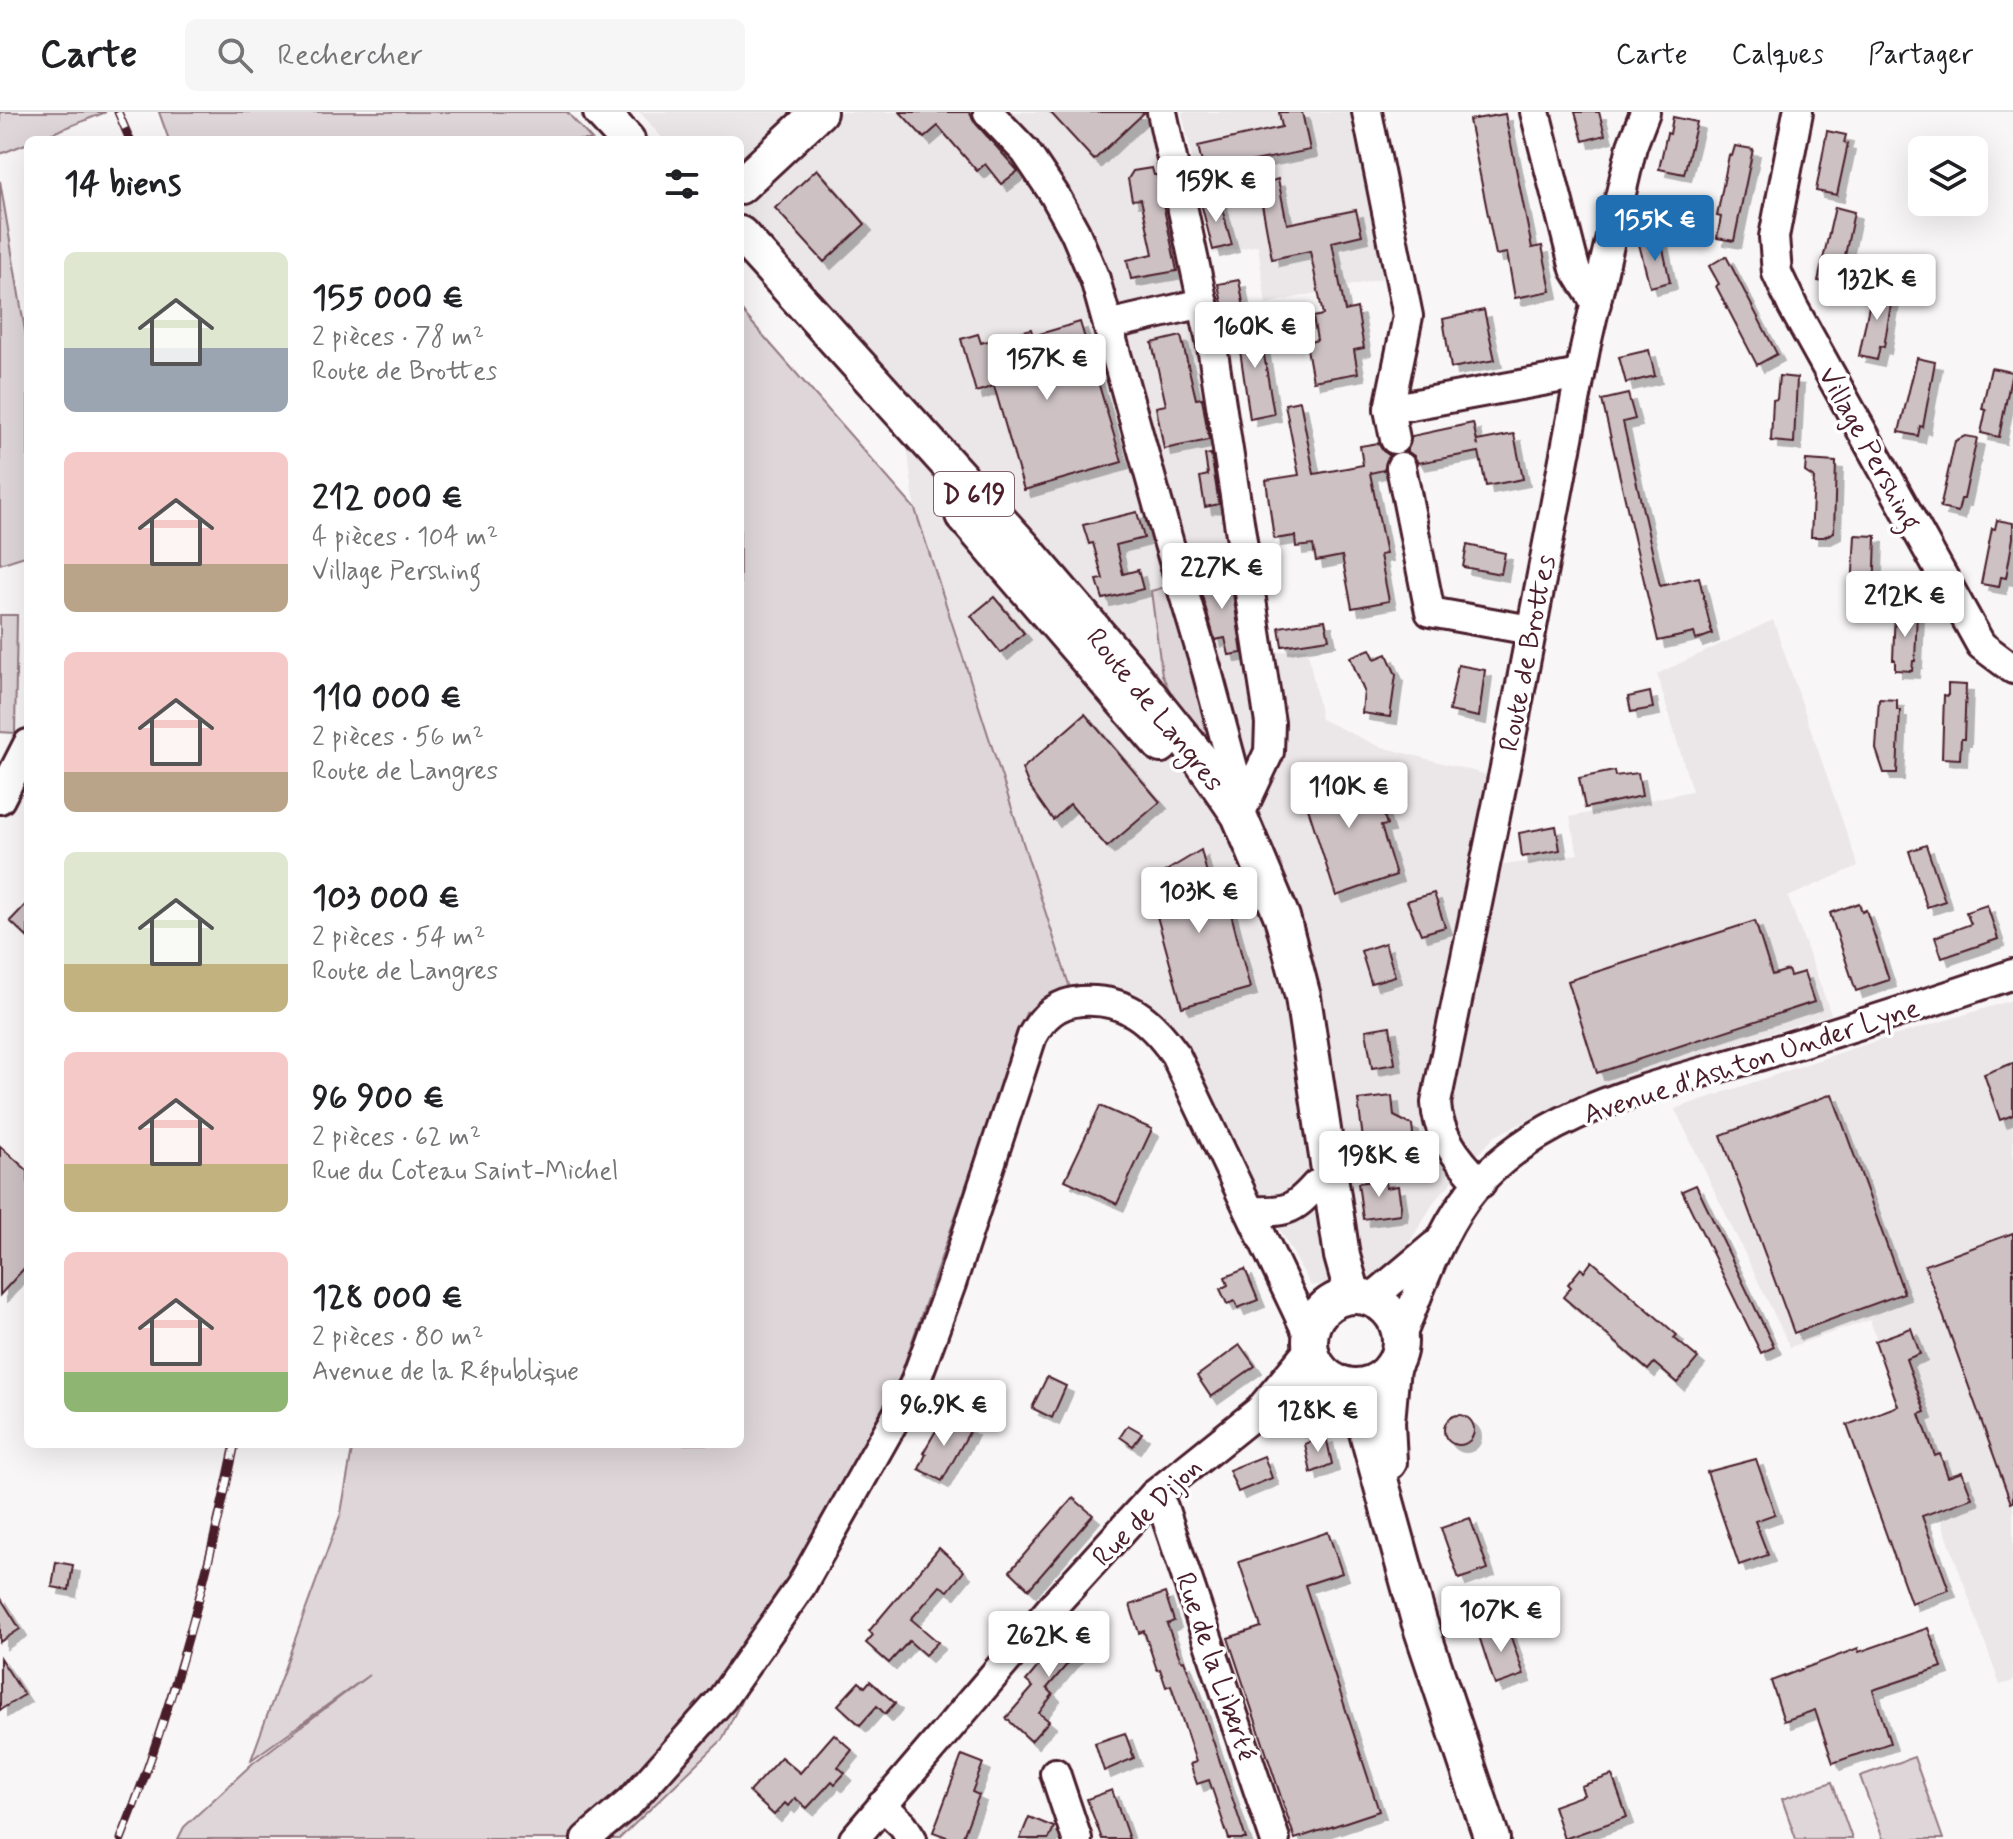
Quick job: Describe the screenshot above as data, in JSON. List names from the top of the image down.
{
  "streets": {
    "main road": ["D 619", "Route de Langres"],
    "street": [
      "Village Pershing",
      "Route de Brottes",
      "Avenue d'Ashton Under Lyne",
      "Rue de Dijon",
      "Rue de la Liberté"
    ]
  },
  "crossings": [
    ["Route de Brottes", "Avenue d'Ashton Under Lyne"],
    ["Route de Langres", "Avenue d'Ashton Under Lyne"],
    ["Route de Langres", "Rue de Dijon"],
    ["Avenue d'Ashton Under Lyne", "Rue de Dijon"],
    ["Rue de Dijon", "Rue de la Liberté"]
  ],
  "page": {
    "header": "Carte",
    "search": "Rechercher",
    "nav": ["Carte", "Calques", "Partager"],
    "heading": "14 biens",
    "price": [
      "159K €",
      "155K €",
      "132K €",
      "160K €",
      "157K €",
      "227K €",
      "212K €",
      "110K €",
      "103K €",
      "198K €",
      "96.9K €",
      "128K €",
      "107K €",
      "262K €"
    ],
    "list": [
      {
        "name": "155 000 €",
        "note": "2 pièces · 78 m² · Route de Brottes"
      },
      {
        "name": "212 000 €",
        "note": "4 pièces · 104 m² · Village Pershing"
      },
      {
        "name": "110 000 €",
        "note": "2 pièces · 56 m² · Route de Langres"
      },
      {
        "name": "103 000 €",
        "note": "2 pièces · 54 m² · Route de Langres"
      },
      {
        "name": "96 900 €",
        "note": "2 pièces · 62 m² · Rue du Coteau Saint-Michel"
      },
      {
        "name": "128 000 €",
        "note": "2 pièces · 80 m² · Avenue de la République"
      }
    ]
  }
}
